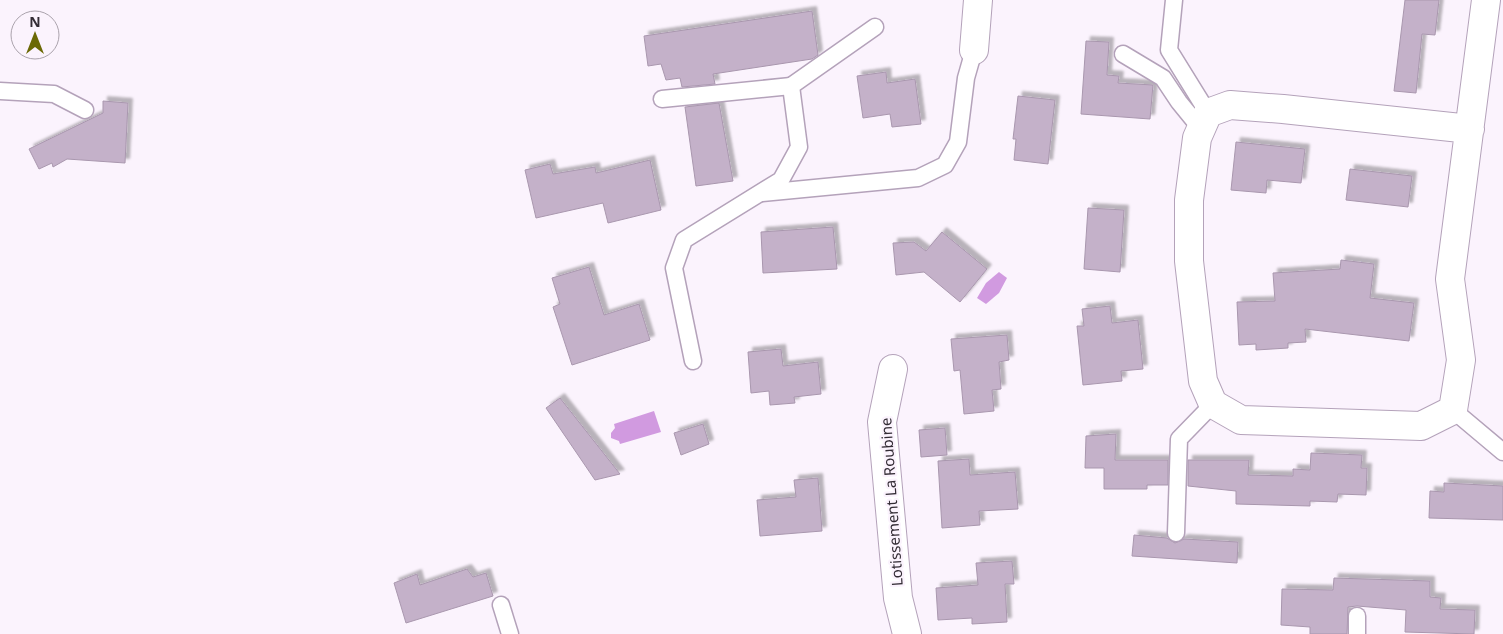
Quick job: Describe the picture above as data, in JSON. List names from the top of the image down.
{
  "streets": {
    "street": ["Lotissement La Roubine"]
  },
  "north": "top"
}
